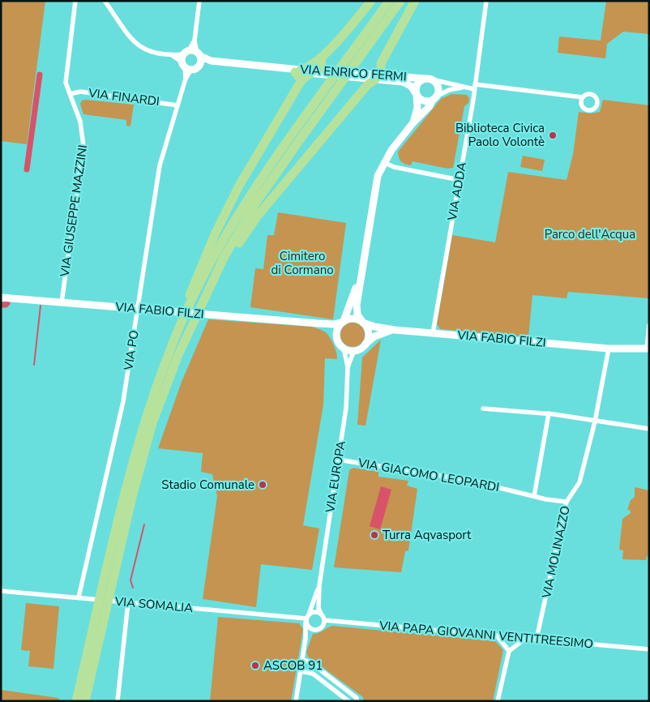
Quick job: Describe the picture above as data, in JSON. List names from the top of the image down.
{
  "streets": {
    "street": [
      "VIA ENRICO FERMI",
      "VIA FINARDI",
      "VIA ADDA",
      "VIA GIUSEPPE MAZZINI",
      "VIA FABIO FILZI",
      "VIA PO",
      "VIA GIACOMO LEOPARDI",
      "VIA EUROPA",
      "VIA MOLINAZZO",
      "VIA SOMALIA",
      "VIA PAPA GIOVANNI VENTITREESIMO"
    ]
  },
  "crossings": [
    ["VIA ENRICO FERMI", "VIA ADDA"],
    ["VIA ENRICO FERMI", "VIA PO"],
    ["VIA FINARDI", "VIA GIUSEPPE MAZZINI"],
    ["VIA FINARDI", "VIA PO"],
    ["VIA ADDA", "VIA FABIO FILZI"],
    ["VIA GIUSEPPE MAZZINI", "VIA FABIO FILZI"],
    ["VIA FABIO FILZI", "VIA PO"],
    ["VIA FABIO FILZI", "VIA EUROPA"],
    ["VIA FABIO FILZI", "VIA MOLINAZZO"],
    ["VIA PO", "VIA SOMALIA"],
    ["VIA GIACOMO LEOPARDI", "VIA EUROPA"],
    ["VIA GIACOMO LEOPARDI", "VIA MOLINAZZO"],
    ["VIA EUROPA", "VIA SOMALIA"],
    ["VIA EUROPA", "VIA PAPA GIOVANNI VENTITREESIMO"],
    ["VIA MOLINAZZO", "VIA PAPA GIOVANNI VENTITREESIMO"],
    ["VIA SOMALIA", "VIA PAPA GIOVANNI VENTITREESIMO"]
  ],
  "parks": ["Parco dell'Acqua", "Cimitero di Cormano"],
  "places": [
    "Biblioteca Civica Paolo Volontè",
    "Stadio Comunale",
    "Turra Aqvasport",
    "ASCOB 91"
  ]
}
